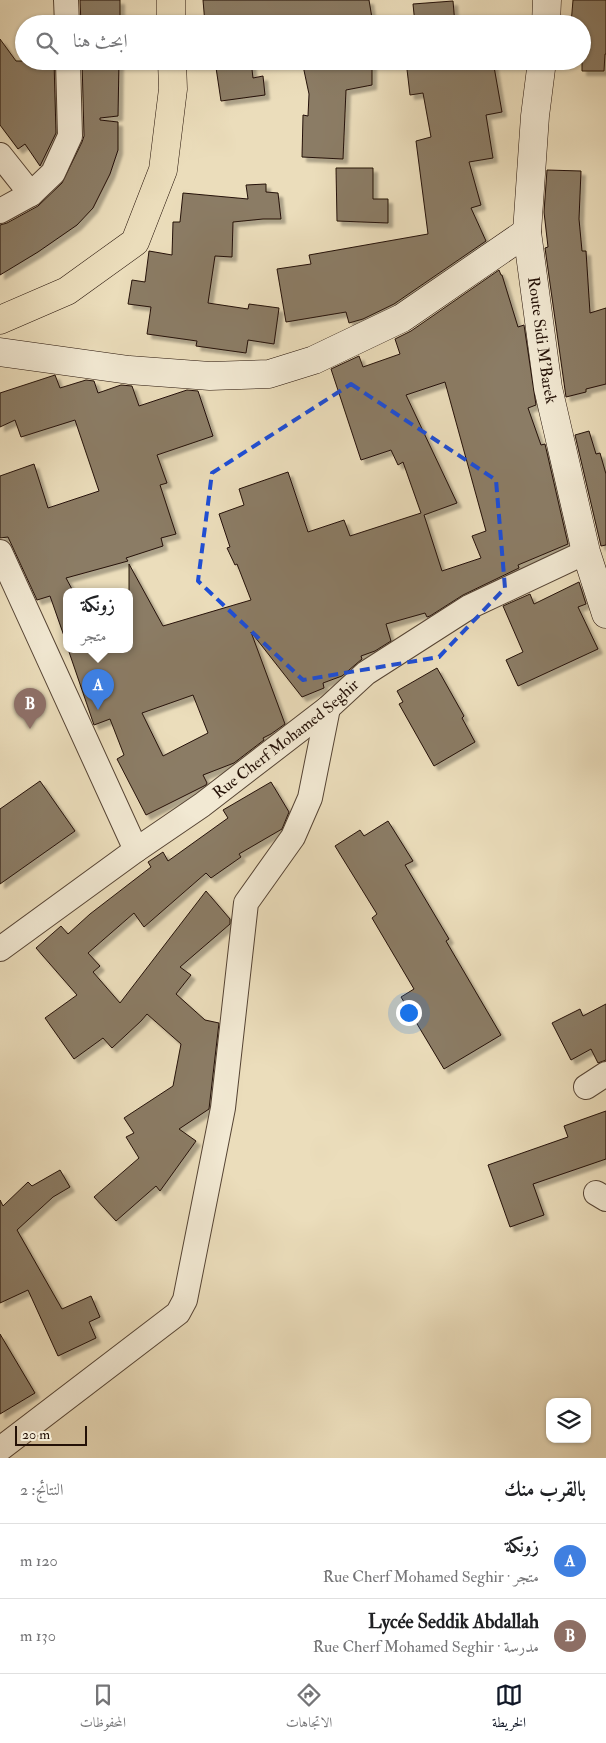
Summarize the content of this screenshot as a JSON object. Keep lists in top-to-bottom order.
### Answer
{
  "streets": {
    "main road": ["Route Sidi M'Barek"],
    "street": ["Rue Cherf Mohamed Seghir"]
  },
  "crossings": [
    ["Route Sidi M'Barek", "Rue Cherf Mohamed Seghir"]
  ],
  "scale_bar": "20 m",
  "page": {
    "search": "ابحث هنا",
    "popup": ["زونكة", "متجر"],
    "pins": ["A", "B"],
    "scale": "20 m",
    "heading": ["بالقرب منك", "النتائج: 2"],
    "list": [
      {
        "mark": "A",
        "name": "زونكة",
        "note": "متجر · Rue Cherf Mohamed Seghir",
        "value": "120 m"
      },
      {
        "mark": "B",
        "name": "Lycée Seddik Abdallah",
        "note": "مدرسة · Rue Cherf Mohamed Seghir",
        "value": "130 m"
      }
    ],
    "nav": ["الخريطة", "الاتجاهات", "المحفوظات"]
  }
}
